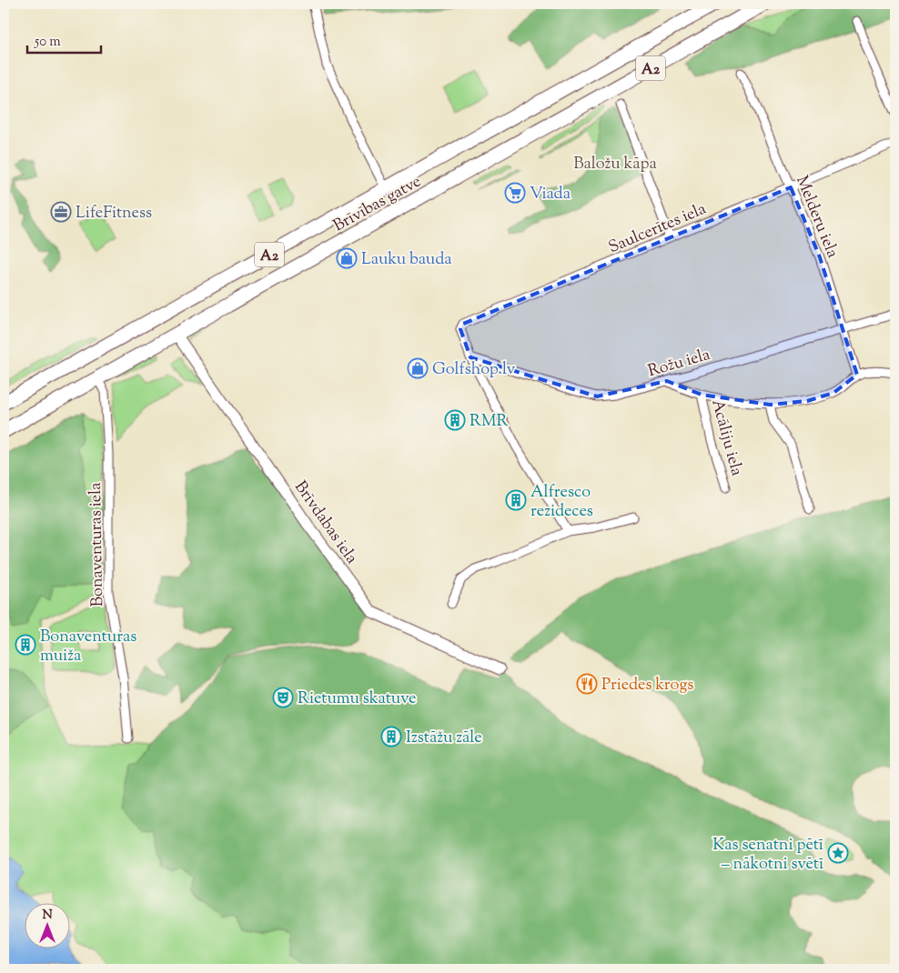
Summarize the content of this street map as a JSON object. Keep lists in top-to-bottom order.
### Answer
{
  "streets": {
    "highway": ["A2", "Brīvības gatve"],
    "street": [
      "Melderu iela",
      "Saulcerītes iela",
      "Rožu iela",
      "Acāliju iela",
      "Brīvdabas iela",
      "Bonaventuras iela"
    ]
  },
  "crossings": [
    ["Brīvības gatve", "Brīvdabas iela"],
    ["Brīvības gatve", "Bonaventuras iela"],
    ["Melderu iela", "Saulcerītes iela"],
    ["Melderu iela", "Rožu iela"],
    ["Saulcerītes iela", "Rožu iela"]
  ],
  "parks": ["Baložu kāpa"],
  "places": {
    "supermarket": ["Viada"],
    "office": ["LifeFitness"],
    "shop": ["Lauku bauda", "Golfshop.lv"],
    "building": [
      "RMR",
      "Alfresco rezideces",
      "Bonaventuras muiža",
      "Izstāžu zāle"
    ],
    "restaurant": ["Priedes krogs"],
    "theatre": ["Rietumu skatuve"],
    "place": ["Kas senatni pētī – nākotni svētī"]
  },
  "scale_bar": "50 m",
  "north": "top"
}
